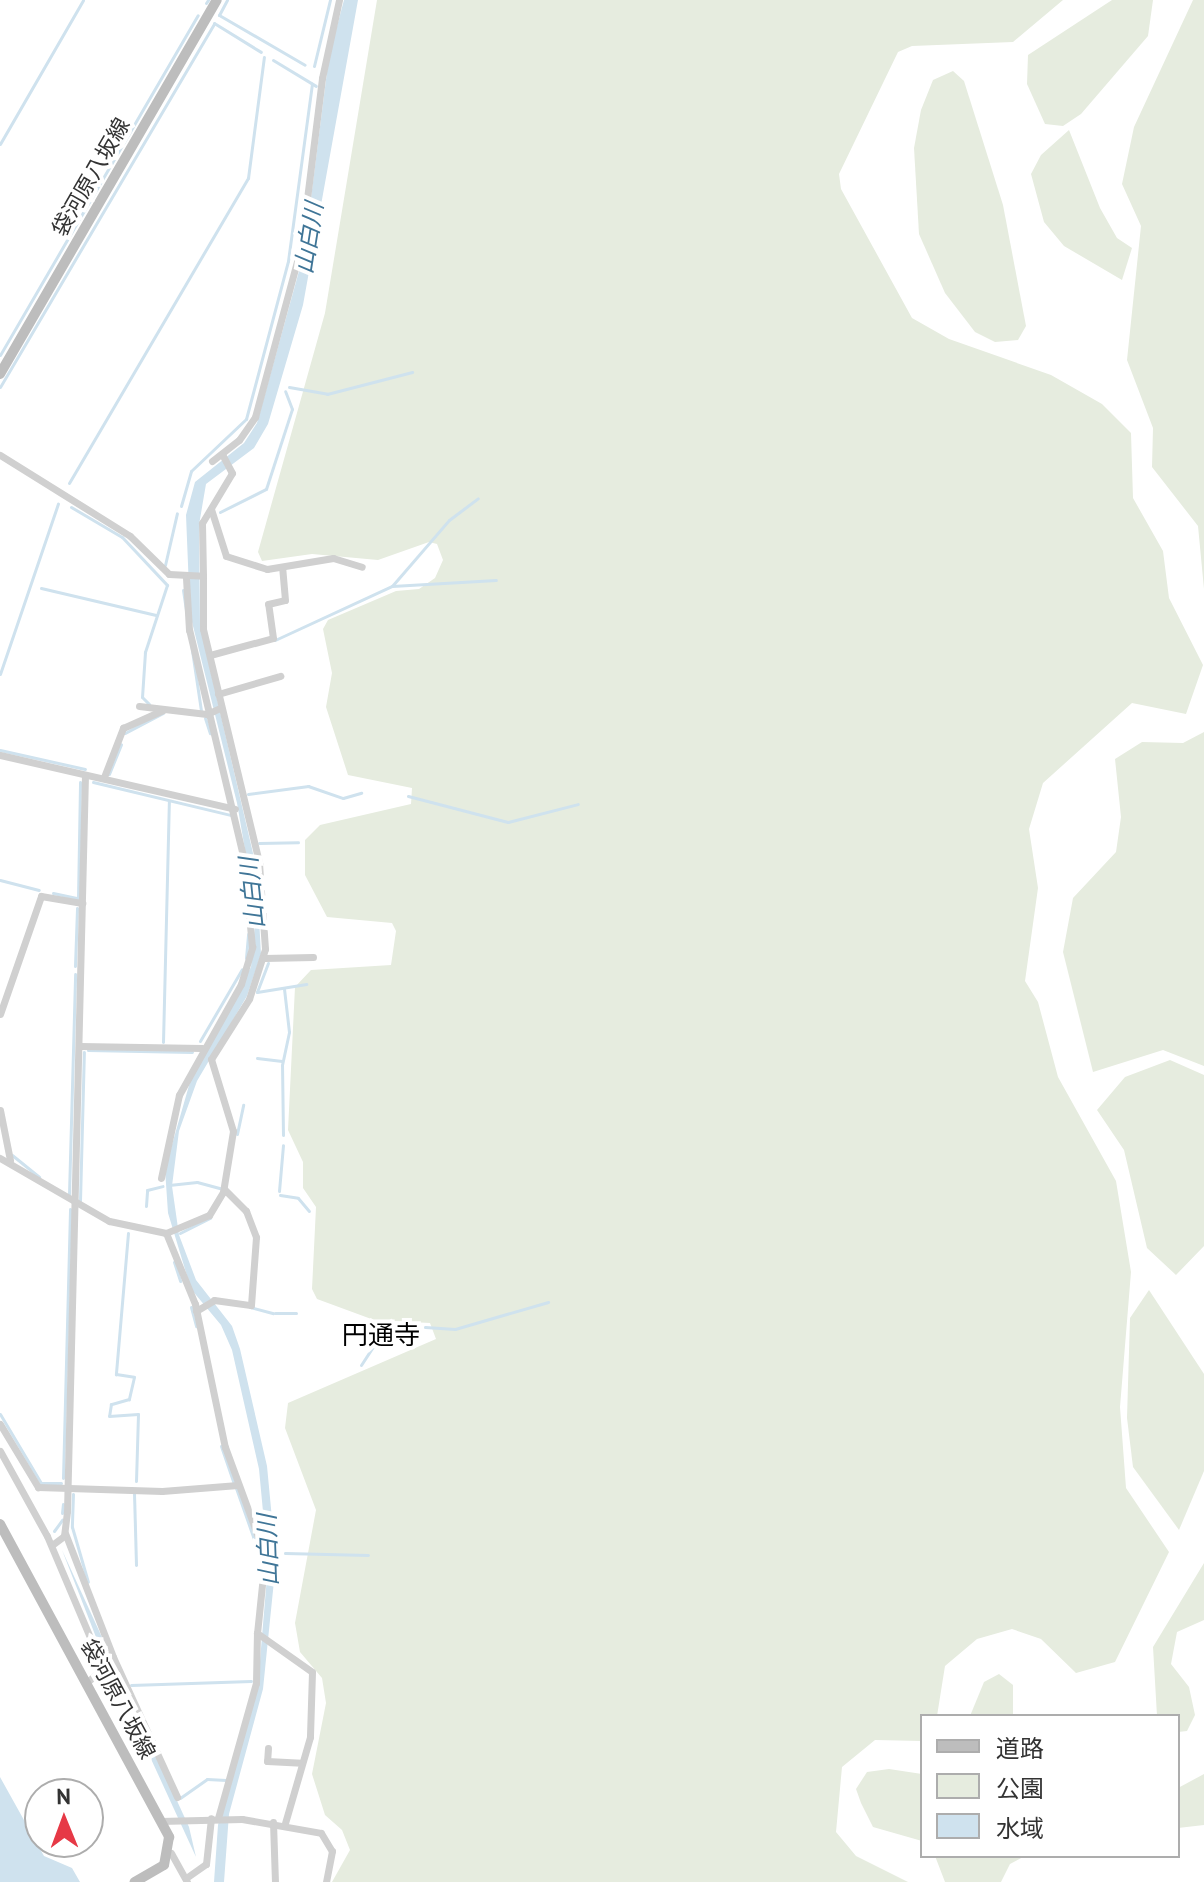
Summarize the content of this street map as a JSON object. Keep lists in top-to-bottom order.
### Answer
{
  "streets": {
    "main road": ["袋河原八坂線"]
  },
  "districts": ["円通寺"],
  "water": ["山白川"],
  "legend": ["道路", "公園", "水域"],
  "north": "top"
}
